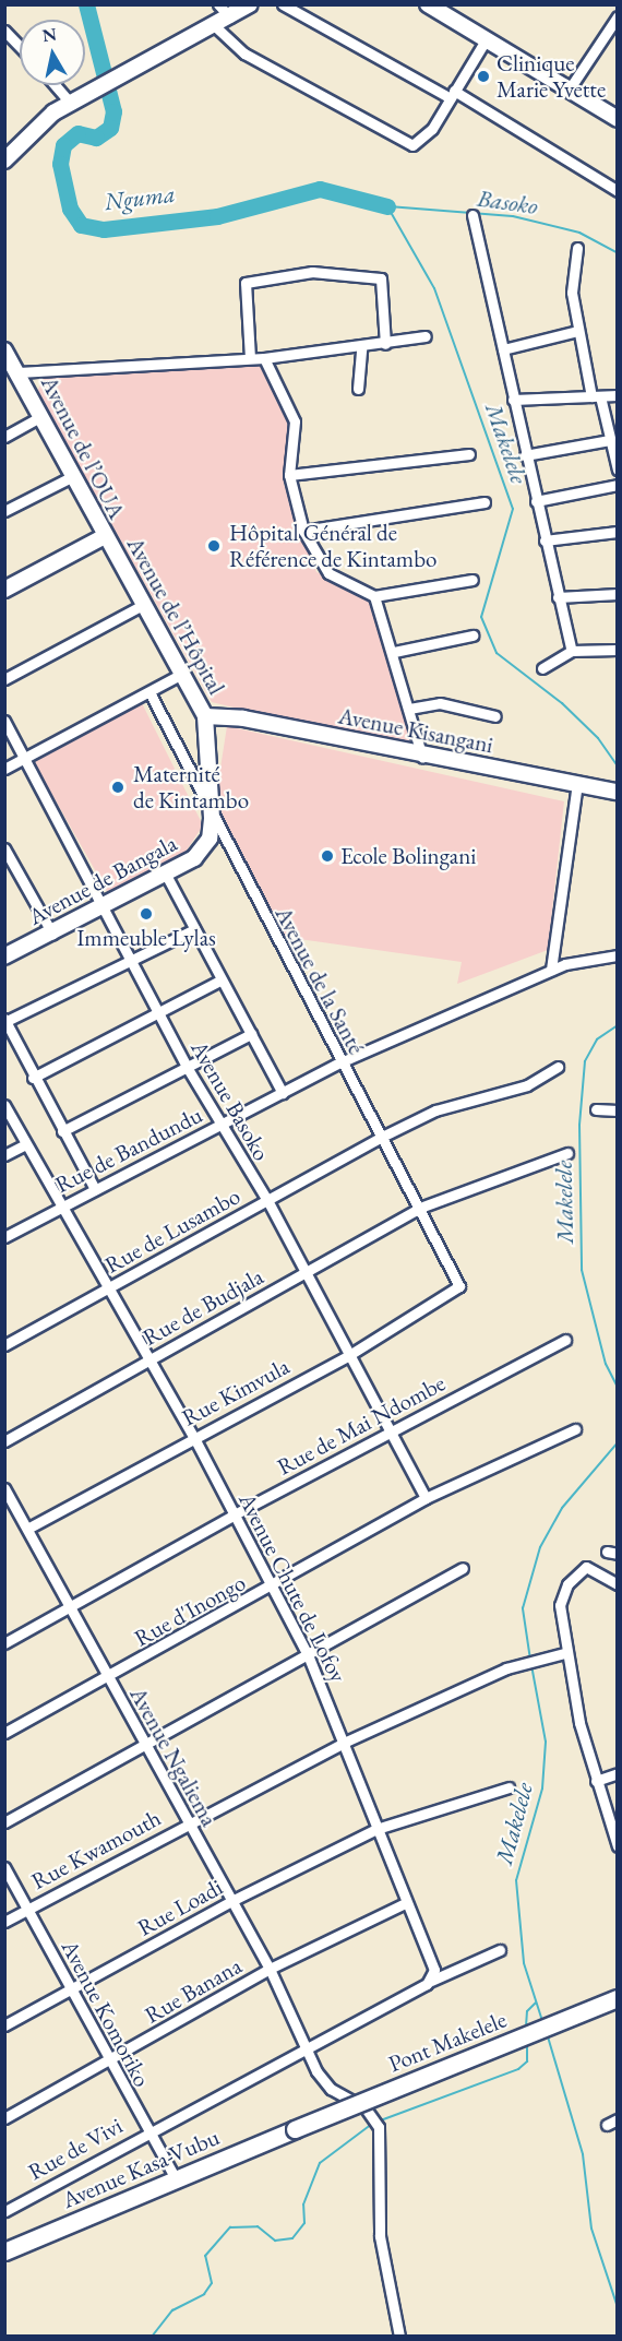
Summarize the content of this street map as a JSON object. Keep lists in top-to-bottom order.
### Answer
{
  "streets": {
    "main road": [
      "Avenue de l’OUA",
      "Avenue de l’Hôpital",
      "Avenue Kisangani",
      "Avenue de Bangala",
      "Pont Makelele",
      "Avenue Kasa-Vubu"
    ],
    "street": [
      "Avenue de la Santé",
      "Avenue Basoko",
      "Rue de Bandundu",
      "Rue de Lusambo",
      "Rue de Budjala",
      "Rue Kimvula",
      "Rue de Mai Ndombe",
      "Avenue Chute de Lofoy",
      "Rue d'Inongo",
      "Avenue Ngaliema",
      "Rue Kwamouth",
      "Rue Loadi",
      "Rue Banana",
      "Avenue Komoriko",
      "Rue de Vivi"
    ]
  },
  "crossings": [
    ["Avenue de l’OUA", "Avenue de l’Hôpital"],
    ["Avenue de l’Hôpital", "Avenue Kisangani"],
    ["Avenue de l’Hôpital", "Avenue de Bangala"],
    ["Avenue Kisangani", "Avenue de Bangala"],
    ["Avenue de Bangala", "Avenue de la Santé"],
    ["Avenue de Bangala", "Avenue Basoko"],
    ["Avenue de la Santé", "Rue de Bandundu"],
    ["Avenue de la Santé", "Rue de Lusambo"],
    ["Avenue de la Santé", "Rue de Budjala"],
    ["Avenue de la Santé", "Rue Kimvula"],
    ["Avenue Basoko", "Rue de Bandundu"],
    ["Avenue Basoko", "Rue de Lusambo"],
    ["Avenue Basoko", "Rue de Budjala"],
    ["Avenue Basoko", "Rue Kimvula"],
    ["Avenue Basoko", "Rue de Mai Ndombe"],
    ["Avenue Basoko", "Rue d'Inongo"],
    ["Rue de Bandundu", "Avenue Chute de Lofoy"],
    ["Rue de Lusambo", "Avenue Chute de Lofoy"],
    ["Rue de Budjala", "Avenue Chute de Lofoy"],
    ["Rue Kimvula", "Avenue Chute de Lofoy"],
    ["Rue Kimvula", "Avenue Ngaliema"],
    ["Rue de Mai Ndombe", "Avenue Chute de Lofoy"],
    ["Rue de Mai Ndombe", "Avenue Ngaliema"],
    ["Avenue Chute de Lofoy", "Rue d'Inongo"],
    ["Avenue Chute de Lofoy", "Rue Kwamouth"],
    ["Avenue Chute de Lofoy", "Rue Loadi"],
    ["Avenue Chute de Lofoy", "Rue Banana"],
    ["Rue d'Inongo", "Avenue Ngaliema"],
    ["Avenue Ngaliema", "Rue Kwamouth"],
    ["Avenue Ngaliema", "Rue Loadi"],
    ["Avenue Ngaliema", "Rue Banana"],
    ["Avenue Ngaliema", "Rue de Vivi"],
    ["Rue Kwamouth", "Avenue Komoriko"],
    ["Rue Loadi", "Avenue Komoriko"],
    ["Rue Banana", "Avenue Komoriko"],
    ["Avenue Komoriko", "Rue de Vivi"],
    ["Avenue Komoriko", "Avenue Kasa-Vubu"],
    ["Pont Makelele", "Avenue Kasa-Vubu"]
  ],
  "water": ["Nguma", "Basoko", "Makelele"],
  "places": [
    "Clinique Marie Yvette",
    "Hôpital Général de Référence de Kintambo",
    "Maternité de Kintambo",
    "Ecole Bolingani",
    "Immeuble Lylas"
  ],
  "north": "top"
}
